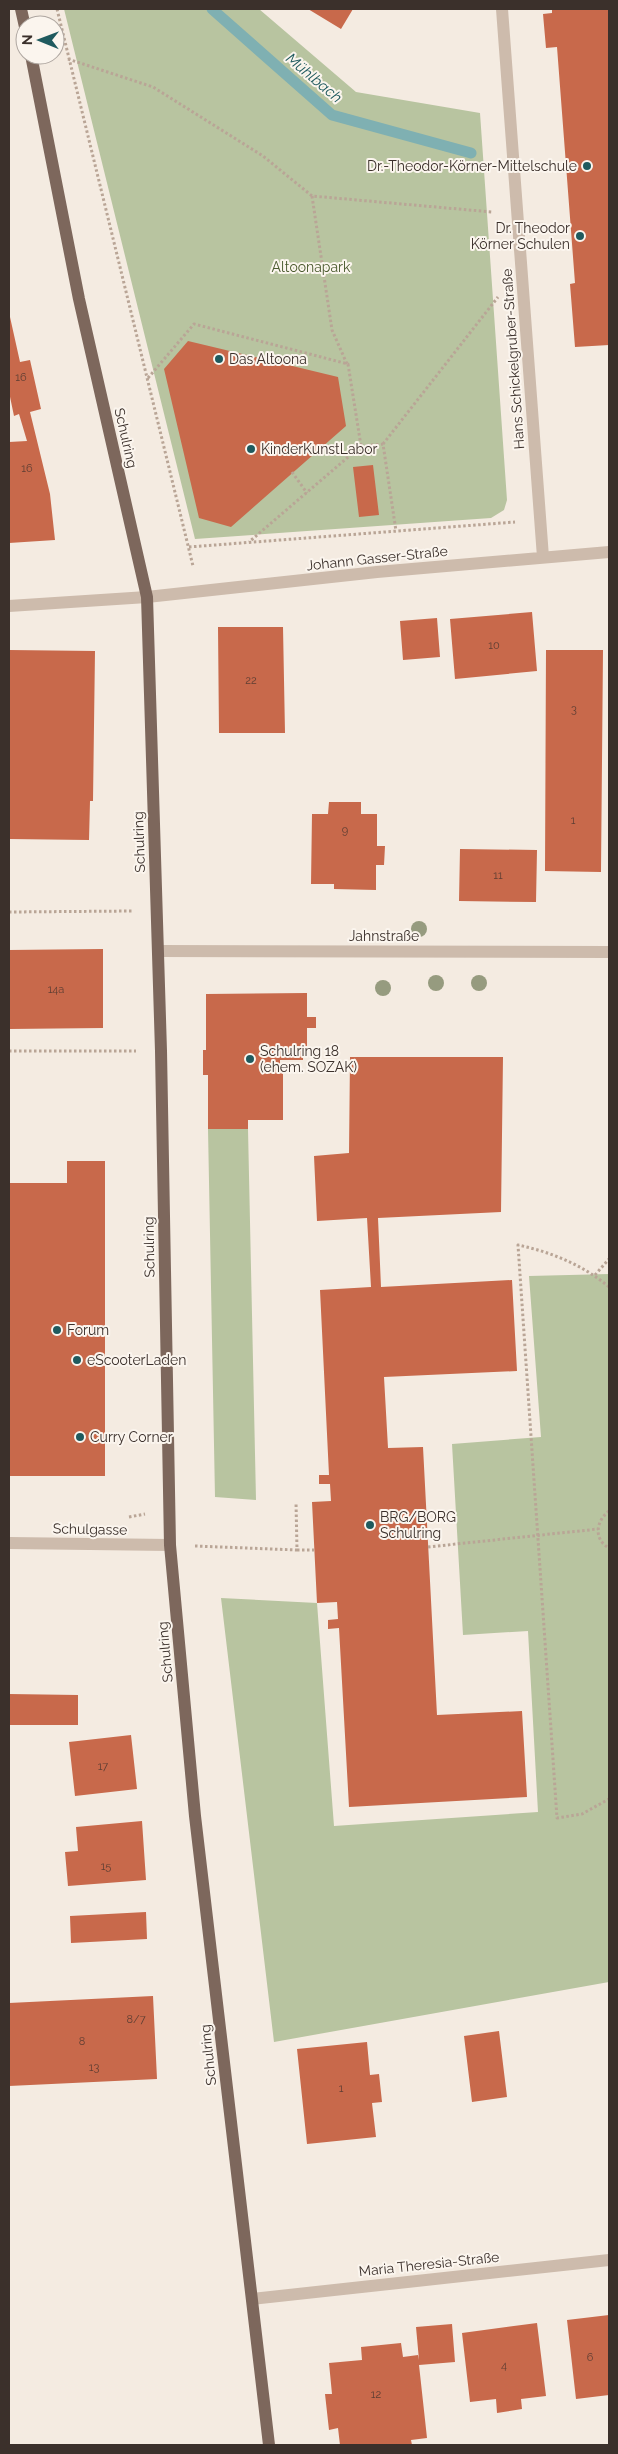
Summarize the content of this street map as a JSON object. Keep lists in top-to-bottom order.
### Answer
{
  "streets": {
    "main road": ["Schulring"],
    "street": [
      "Hans Schickelgruber-Straße",
      "Johann Gasser-Straße",
      "Jahnstraße",
      "Schulgasse",
      "Maria Theresia-Straße"
    ]
  },
  "crossings": [
    ["Hans Schickelgruber-Straße", "Johann Gasser-Straße"],
    ["Schulring", "Johann Gasser-Straße"],
    ["Schulring", "Jahnstraße"],
    ["Schulring", "Schulgasse"],
    ["Schulring", "Maria Theresia-Straße"]
  ],
  "water": ["Mühlbach"],
  "parks": ["Altoonapark"],
  "places": [
    "Dr.-Theodor-Körner-Mittelschule",
    "Dr. Theodor Körner Schulen",
    "Das Altoona",
    "KinderKunstLabor",
    "Schulring 18 (ehem. SOZAK)",
    "Forum",
    "eScooterLaden",
    "Curry Corner",
    "BRG/BORG Schulring"
  ],
  "house_numbers": [
    "16",
    "16",
    "10",
    "22",
    "3",
    "1",
    "9",
    "11",
    "14a",
    "17",
    "15",
    "8/7",
    "8",
    "13",
    "1",
    "6",
    "4",
    "12"
  ],
  "north": "left"
}
